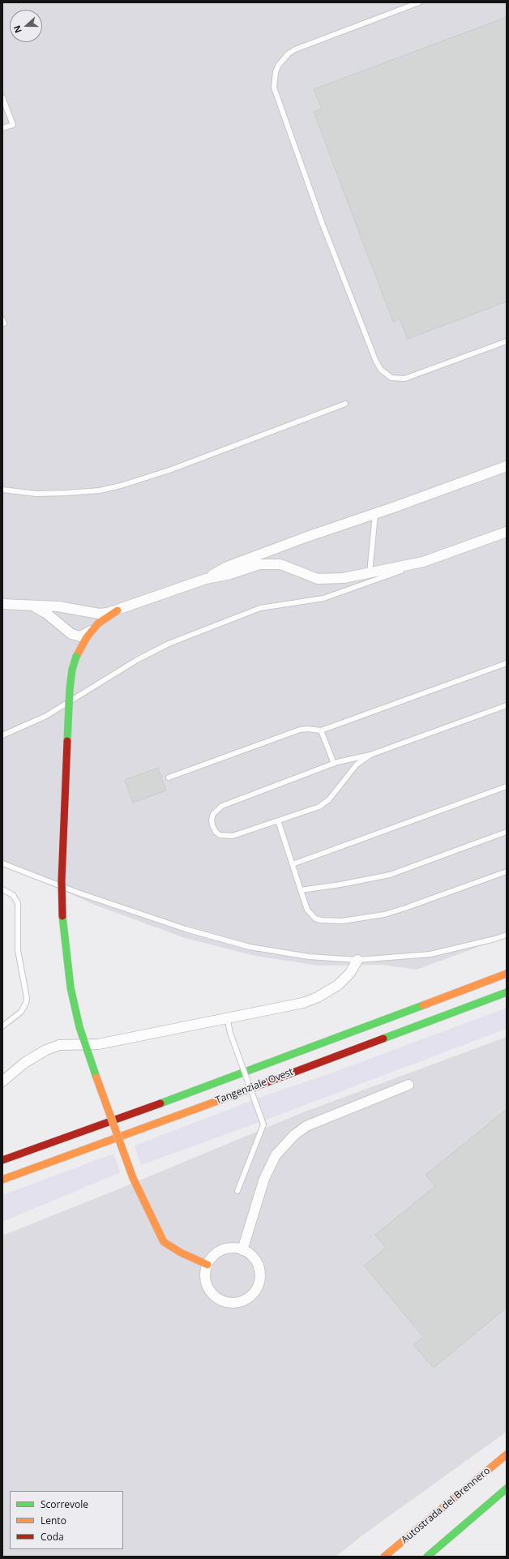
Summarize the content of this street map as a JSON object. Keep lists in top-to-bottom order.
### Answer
{
  "streets": {
    "main road": ["Tangenziale Ovest", "Autostrada del Brennero"]
  },
  "legend": ["Scorrevole", "Lento", "Coda"],
  "north": "left"
}
